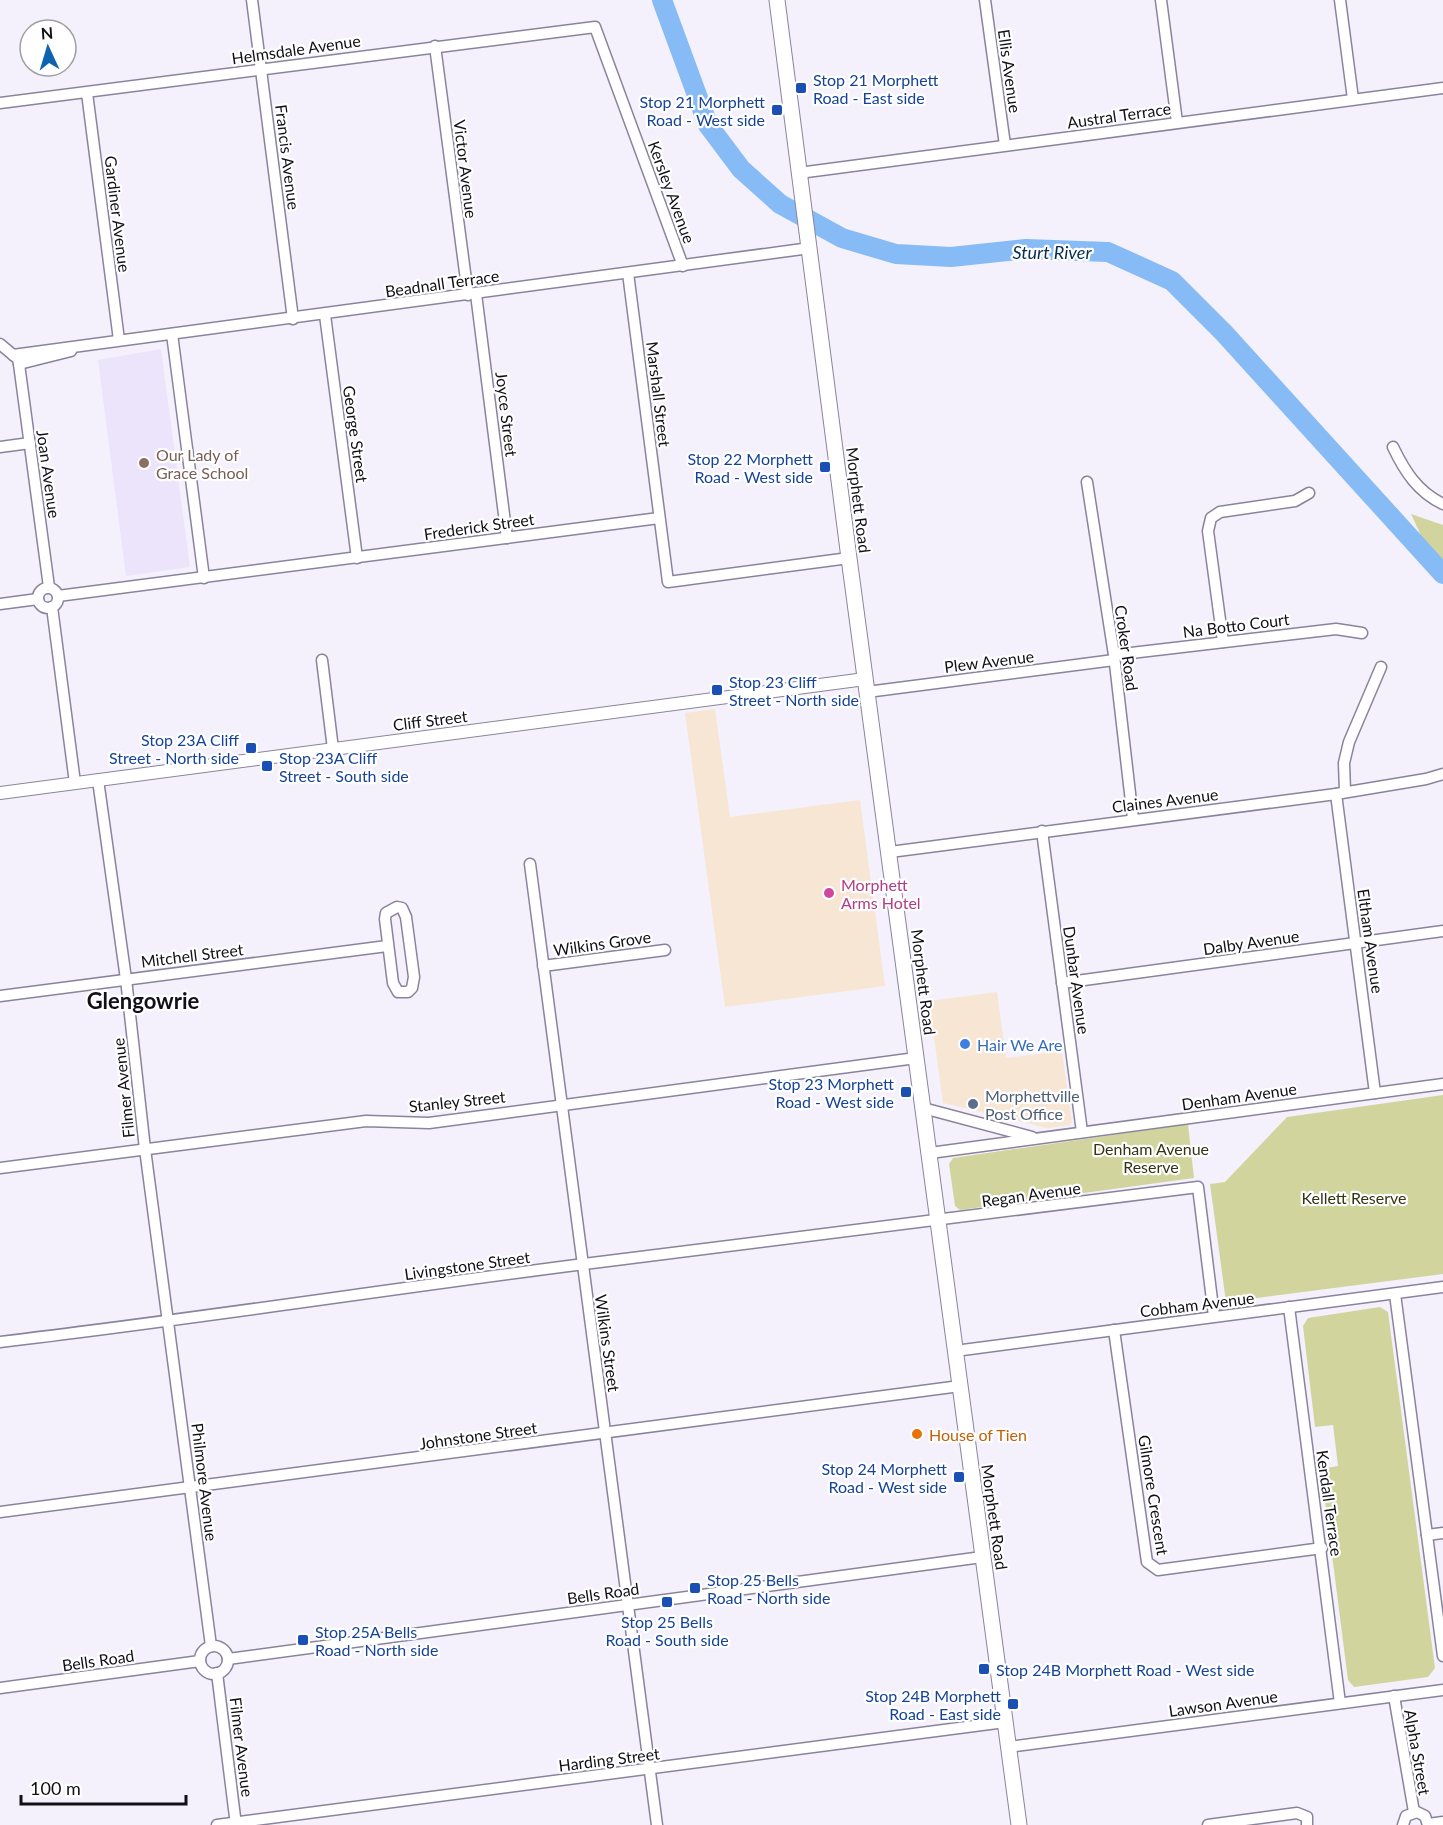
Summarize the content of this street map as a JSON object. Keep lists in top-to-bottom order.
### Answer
{
  "streets": {
    "main road": ["Morphett Road"],
    "street": [
      "Helmsdale Avenue",
      "Ellis Avenue",
      "Austral Terrace",
      "Francis Avenue",
      "Victor Avenue",
      "Kersley Avenue",
      "Gardiner Avenue",
      "Beadnall Terrace",
      "Marshall Street",
      "Joyce Street",
      "George Street",
      "Joan Avenue",
      "Frederick Street",
      "Na Botto Court",
      "Croker Road",
      "Plew Avenue",
      "Cliff Street",
      "Claines Avenue",
      "Eltham Avenue",
      "Dalby Avenue",
      "Wilkins Grove",
      "Mitchell Street",
      "Dunbar Avenue",
      "Filmer Avenue",
      "Denham Avenue",
      "Stanley Street",
      "Regan Avenue",
      "Livingstone Street",
      "Cobham Avenue",
      "Wilkins Street",
      "Johnstone Street",
      "Philmore Avenue",
      "Gilmore Crescent",
      "Kendall Terrace",
      "Bells Road",
      "Lawson Avenue",
      "Alpha Street",
      "Harding Street"
    ]
  },
  "crossings": [
    ["Helmsdale Avenue", "Francis Avenue"],
    ["Helmsdale Avenue", "Victor Avenue"],
    ["Helmsdale Avenue", "Kersley Avenue"],
    ["Helmsdale Avenue", "Gardiner Avenue"],
    ["Ellis Avenue", "Austral Terrace"],
    ["Austral Terrace", "Morphett Road"],
    ["Francis Avenue", "Beadnall Terrace"],
    ["Victor Avenue", "Beadnall Terrace"],
    ["Victor Avenue", "Joyce Street"],
    ["Kersley Avenue", "Beadnall Terrace"],
    ["Gardiner Avenue", "Beadnall Terrace"],
    ["Beadnall Terrace", "Marshall Street"],
    ["Beadnall Terrace", "Joyce Street"],
    ["Beadnall Terrace", "George Street"],
    ["Beadnall Terrace", "Joan Avenue"],
    ["Beadnall Terrace", "Morphett Road"],
    ["Marshall Street", "Frederick Street"],
    ["Joyce Street", "Frederick Street"],
    ["George Street", "Frederick Street"],
    ["Joan Avenue", "Frederick Street"],
    ["Morphett Road", "Plew Avenue"],
    ["Morphett Road", "Cliff Street"],
    ["Morphett Road", "Claines Avenue"],
    ["Morphett Road", "Denham Avenue"],
    ["Morphett Road", "Stanley Street"],
    ["Morphett Road", "Regan Avenue"],
    ["Morphett Road", "Livingstone Street"],
    ["Morphett Road", "Cobham Avenue"],
    ["Morphett Road", "Johnstone Street"],
    ["Morphett Road", "Bells Road"],
    ["Morphett Road", "Lawson Avenue"],
    ["Morphett Road", "Harding Street"],
    ["Na Botto Court", "Croker Road"],
    ["Na Botto Court", "Plew Avenue"],
    ["Croker Road", "Plew Avenue"],
    ["Croker Road", "Claines Avenue"],
    ["Plew Avenue", "Cliff Street"],
    ["Cliff Street", "Filmer Avenue"],
    ["Claines Avenue", "Eltham Avenue"],
    ["Claines Avenue", "Dunbar Avenue"],
    ["Eltham Avenue", "Dalby Avenue"],
    ["Eltham Avenue", "Denham Avenue"],
    ["Dalby Avenue", "Dunbar Avenue"],
    ["Wilkins Grove", "Wilkins Street"],
    ["Mitchell Street", "Filmer Avenue"],
    ["Dunbar Avenue", "Denham Avenue"],
    ["Filmer Avenue", "Stanley Street"],
    ["Filmer Avenue", "Livingstone Street"],
    ["Filmer Avenue", "Philmore Avenue"],
    ["Filmer Avenue", "Bells Road"],
    ["Filmer Avenue", "Harding Street"],
    ["Stanley Street", "Wilkins Street"],
    ["Regan Avenue", "Livingstone Street"],
    ["Regan Avenue", "Cobham Avenue"],
    ["Livingstone Street", "Wilkins Street"],
    ["Livingstone Street", "Philmore Avenue"],
    ["Cobham Avenue", "Gilmore Crescent"],
    ["Cobham Avenue", "Kendall Terrace"],
    ["Wilkins Street", "Johnstone Street"],
    ["Wilkins Street", "Bells Road"],
    ["Wilkins Street", "Harding Street"],
    ["Johnstone Street", "Philmore Avenue"],
    ["Philmore Avenue", "Bells Road"],
    ["Gilmore Crescent", "Kendall Terrace"],
    ["Kendall Terrace", "Lawson Avenue"],
    ["Lawson Avenue", "Alpha Street"]
  ],
  "districts": ["Glengowrie"],
  "water": ["Sturt River"],
  "parks": ["Denham Avenue Reserve", "Kellett Reserve"],
  "places": {
    "transit": [
      "Stop 21 Morphett Road - East side",
      "Stop 21 Morphett Road - West side",
      "Stop 22 Morphett Road - West side",
      "Stop 23 Cliff Street - North side",
      "Stop 23A Cliff Street - North side",
      "Stop 23A Cliff Street - South side",
      "Stop 23 Morphett Road - West side",
      "Stop 24 Morphett Road - West side",
      "Stop 25 Bells Road - North side",
      "Stop 25 Bells Road - South side",
      "Stop 25A Bells Road - North side",
      "Stop 24B Morphett Road - West side",
      "Stop 24B Morphett Road - East side"
    ],
    "other": [
      "Our Lady of Grace School",
      "Morphett Arms Hotel",
      "Hair We Are",
      "Morphettville Post Office",
      "House of Tien"
    ]
  },
  "scale_bar": "100 m",
  "north": "top"
}
